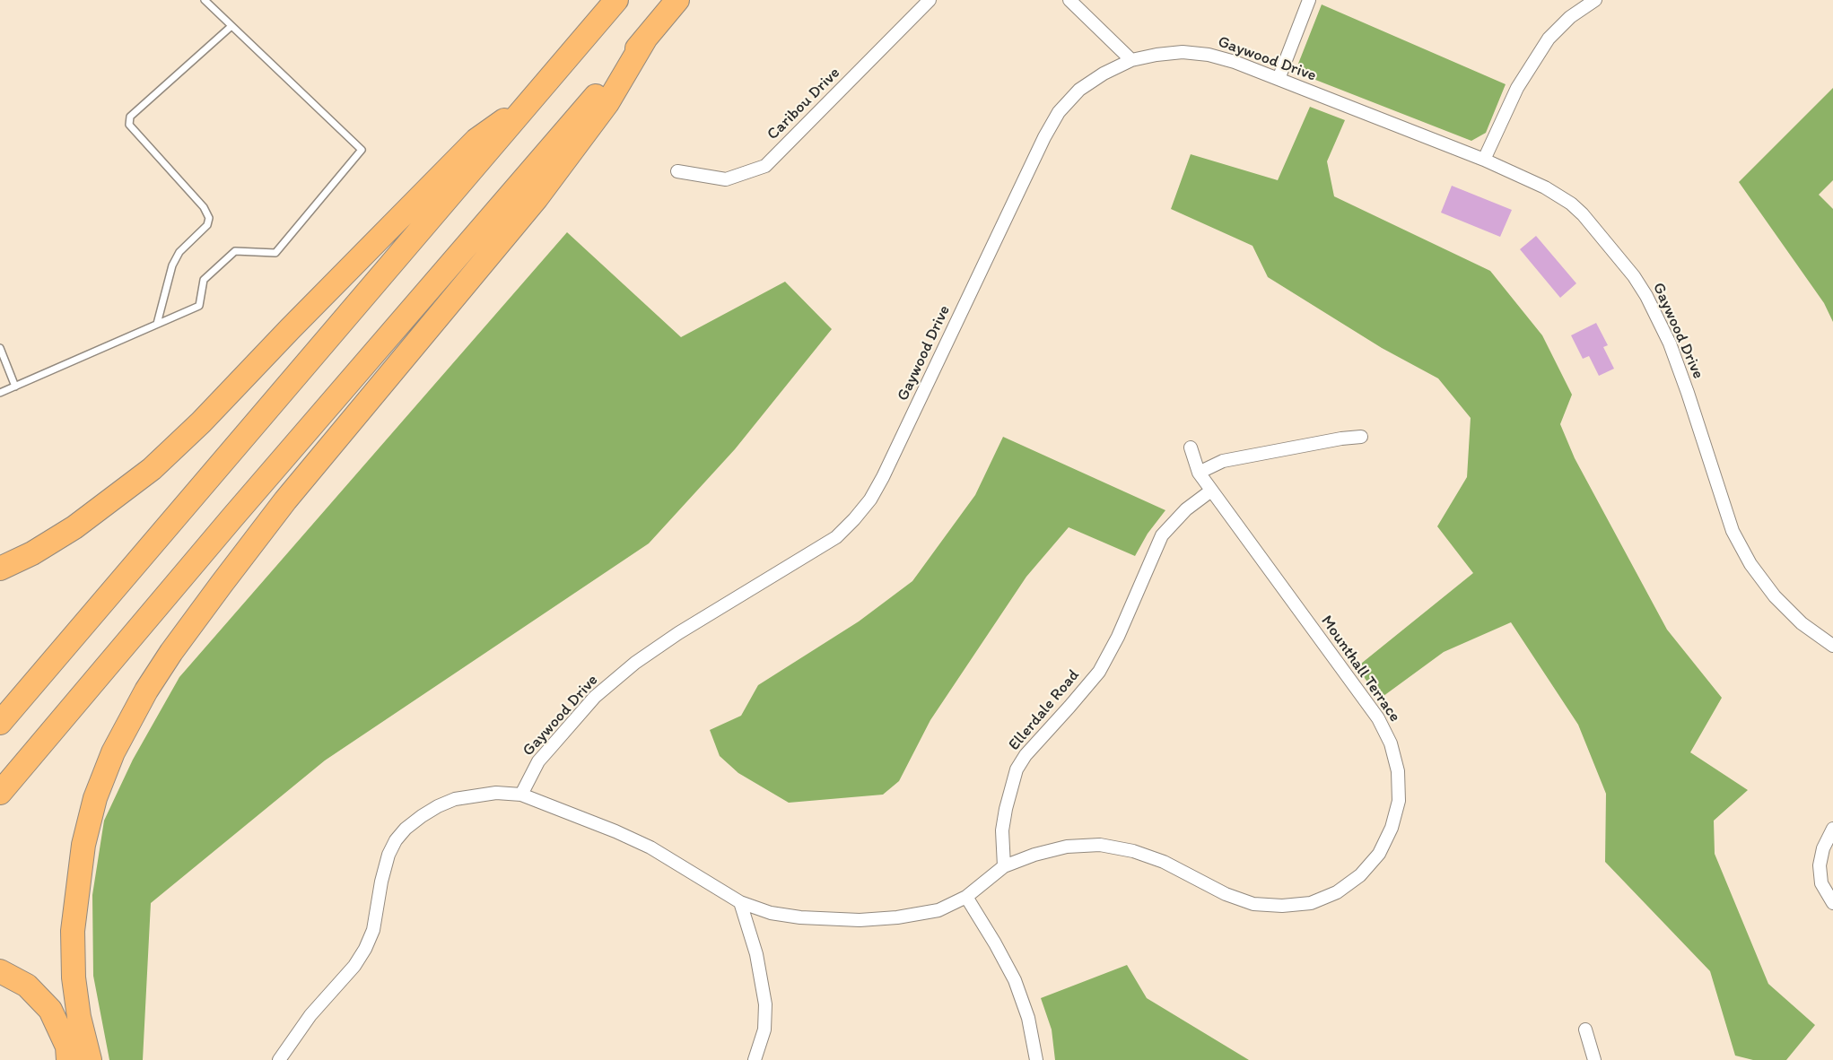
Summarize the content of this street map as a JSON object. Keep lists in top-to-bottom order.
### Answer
{
  "streets": {
    "street": [
      "Gaywood Drive",
      "Caribou Drive",
      "Mounthall Terrace",
      "Ellerdale Road"
    ]
  },
  "crossings": [
    ["Mounthall Terrace", "Ellerdale Road"]
  ]
}
